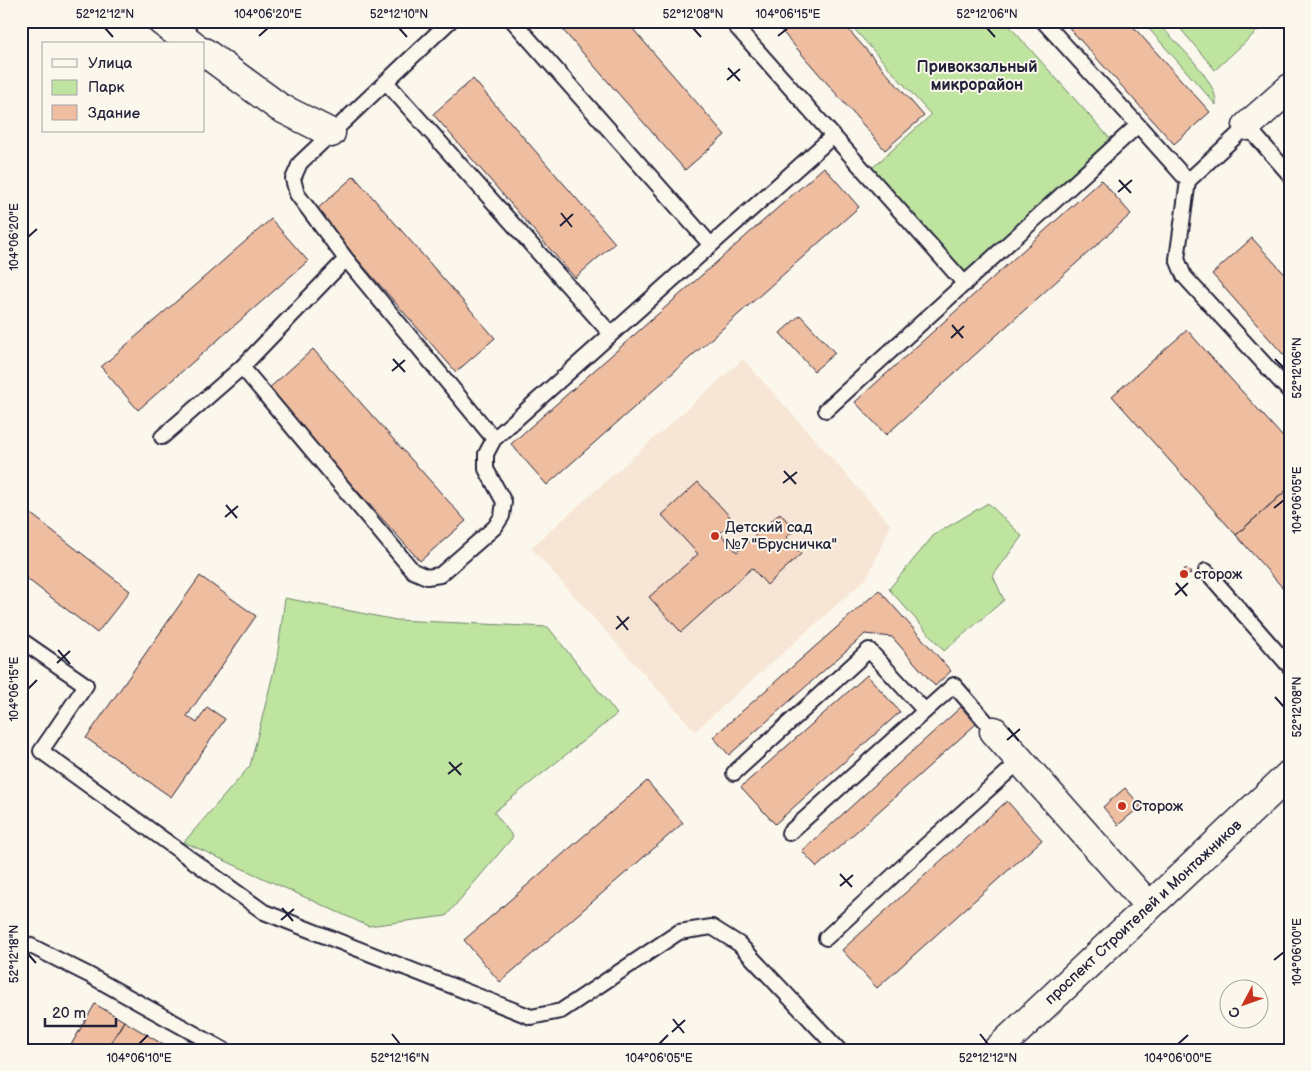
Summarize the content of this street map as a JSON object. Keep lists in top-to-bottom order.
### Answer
{
  "streets": {
    "street": ["проспект Строителей и Монтажников"]
  },
  "districts": ["Привокзальный микрорайон"],
  "places": ["Детский сад №7 \"Брусничка\"", "сторож", "Сторож"],
  "legend": ["Улица", "Парк", "Здание"],
  "scale_bar": "20 m",
  "north": "bottom left",
  "coordinates": [
    "52°12'12\"N",
    "104°06'20\"E",
    "52°12'10\"N",
    "52°12'08\"N",
    "104°06'15\"E",
    "52°12'06\"N",
    "104°06'05\"E",
    "104°06'00\"E",
    "52°12'18\"N",
    "104°06'10\"E",
    "52°12'16\"N"
  ]
}
